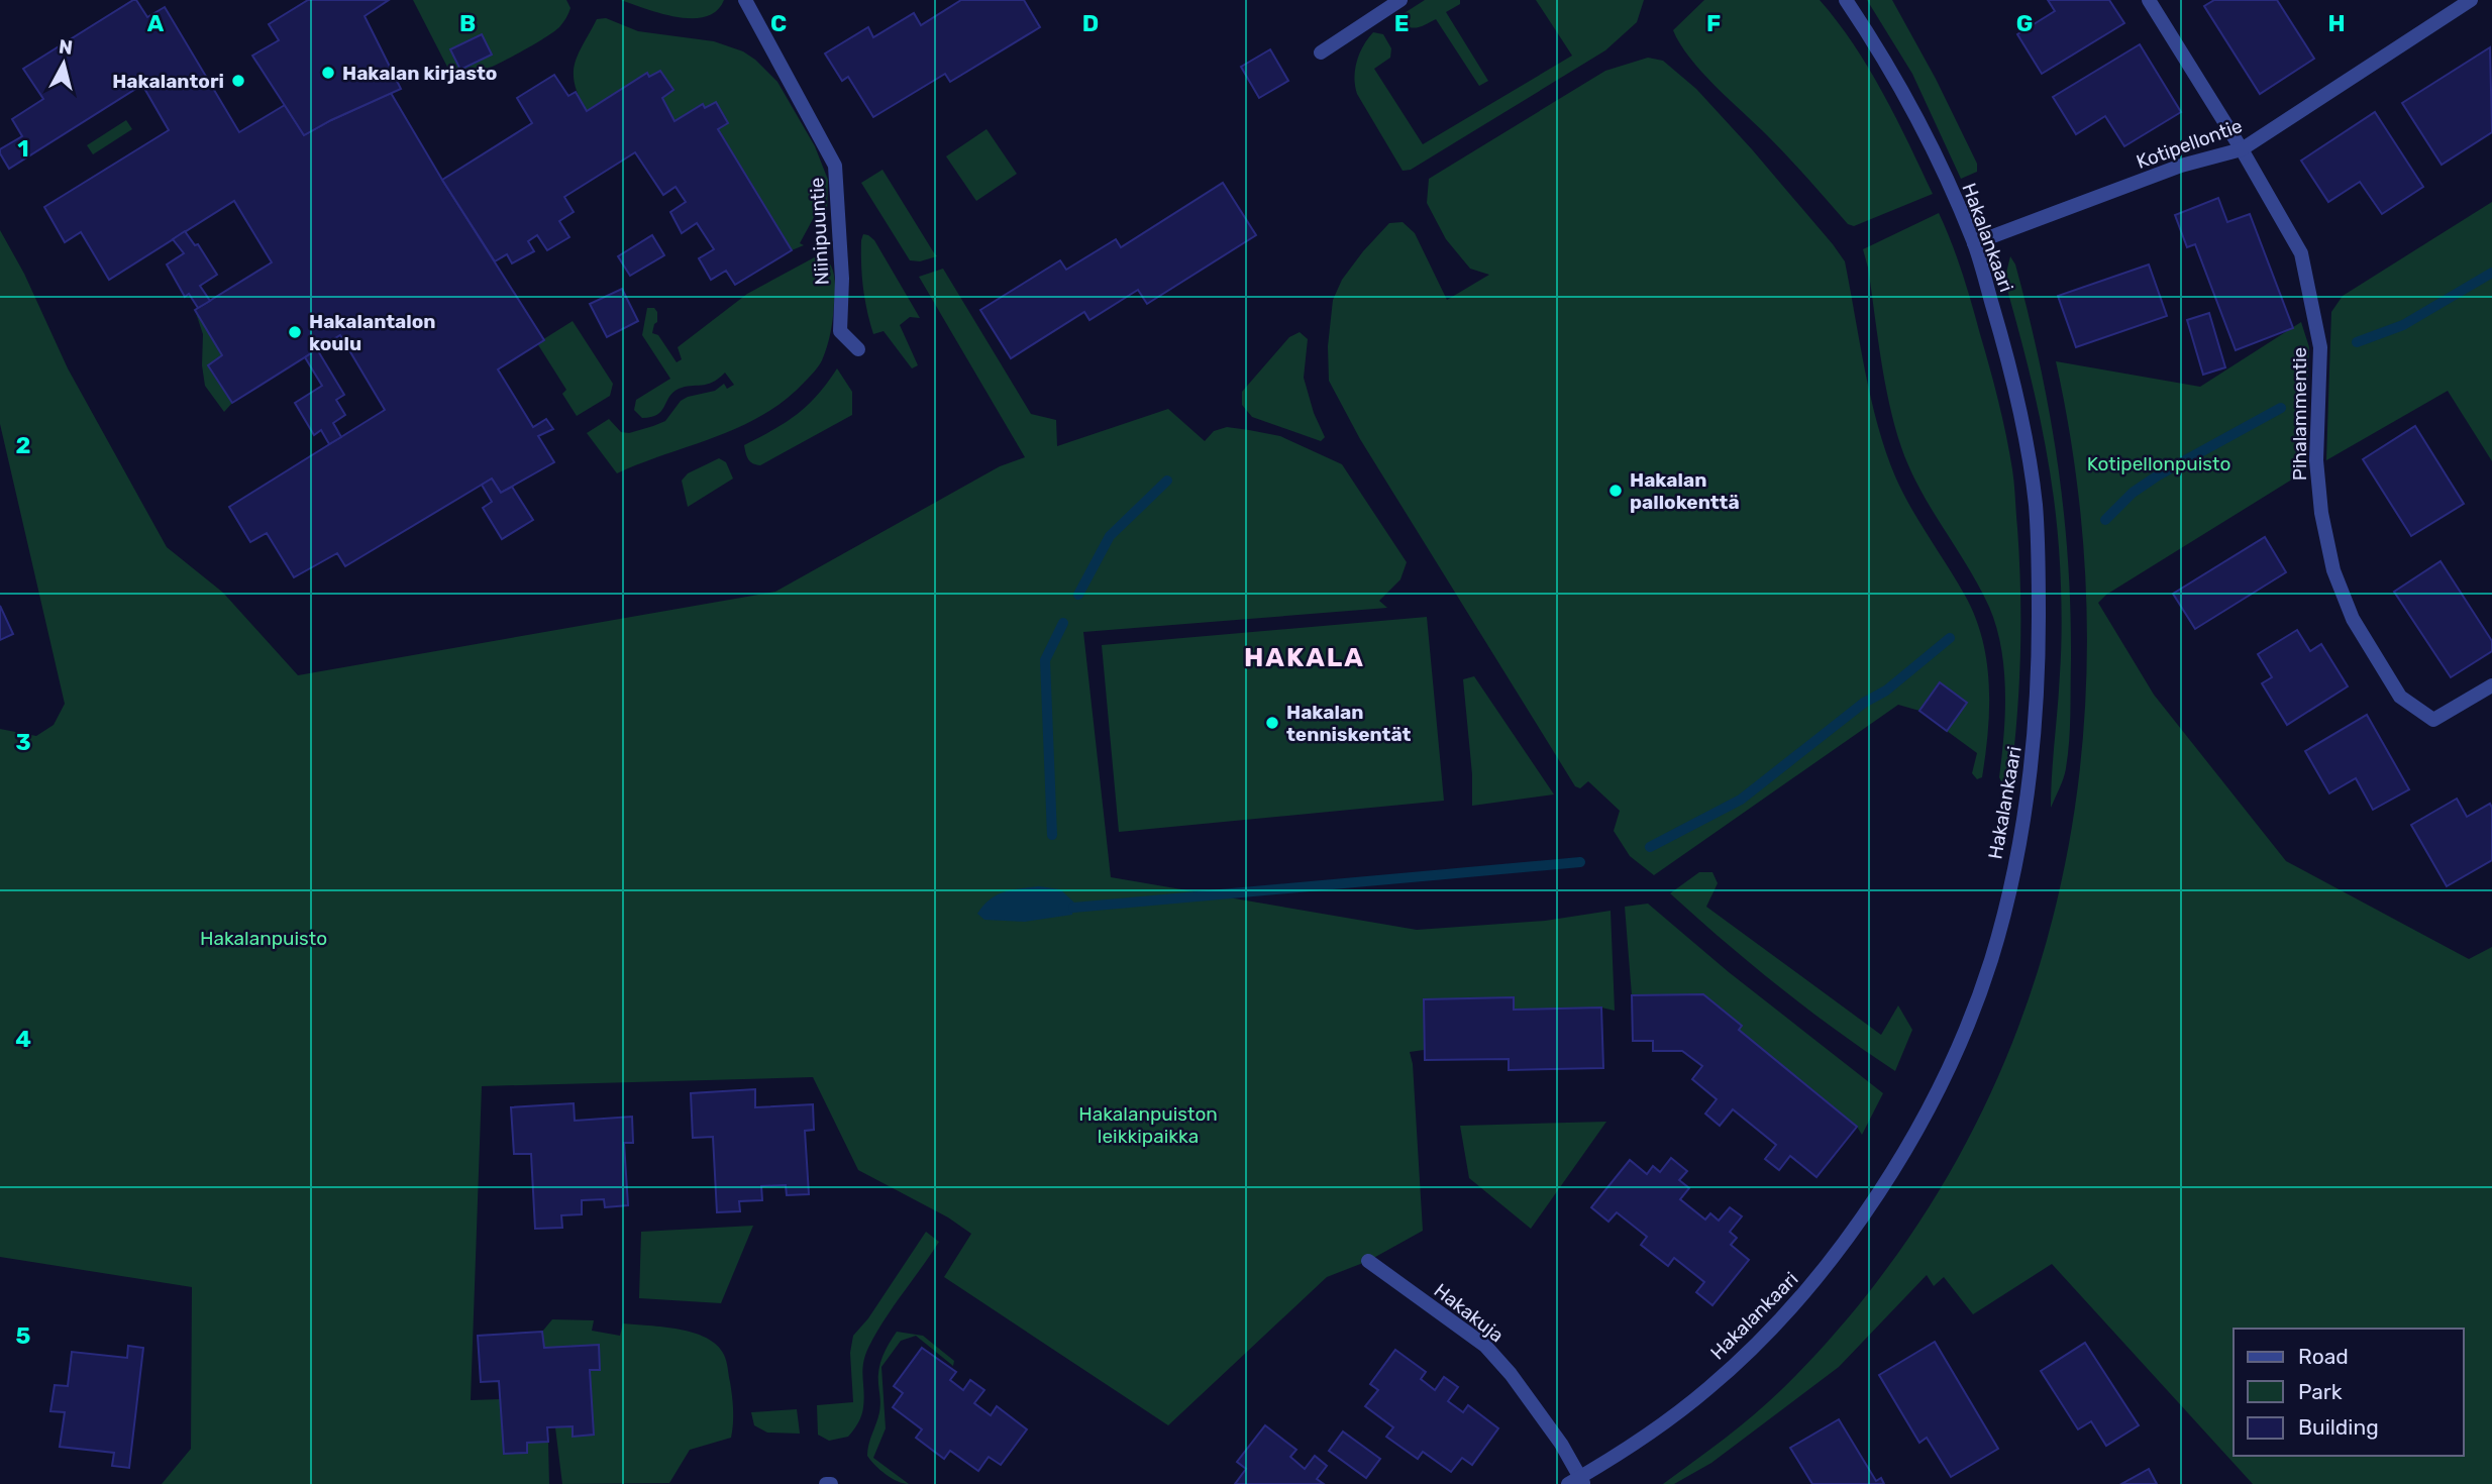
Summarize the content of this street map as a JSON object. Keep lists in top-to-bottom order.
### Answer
{
  "streets": {
    "street": [
      "Kotipellontie",
      "Niinipuuntie",
      "Hakalankaari",
      "Pihalammentie",
      "Hakakuja"
    ]
  },
  "crossings": [
    ["Kotipellontie", "Hakalankaari"],
    ["Kotipellontie", "Pihalammentie"],
    ["Hakalankaari", "Hakakuja"]
  ],
  "districts": ["HAKALA"],
  "parks": ["Kotipellonpuisto", "Hakalanpuisto", "Hakalanpuiston leikkipaikka"],
  "places": [
    "Hakalan kirjasto",
    "Hakalantori",
    "Hakalantalon koulu",
    "Hakalan pallokenttä",
    "Hakalan tenniskentät"
  ],
  "legend": ["Road", "Park", "Building"],
  "north": "top",
  "grid": {
    "columns": [
      "A",
      "B",
      "C",
      "D",
      "E",
      "F",
      "G",
      "H"
    ],
    "rows": [
      "1",
      "2",
      "3",
      "4",
      "5"
    ]
  }
}
